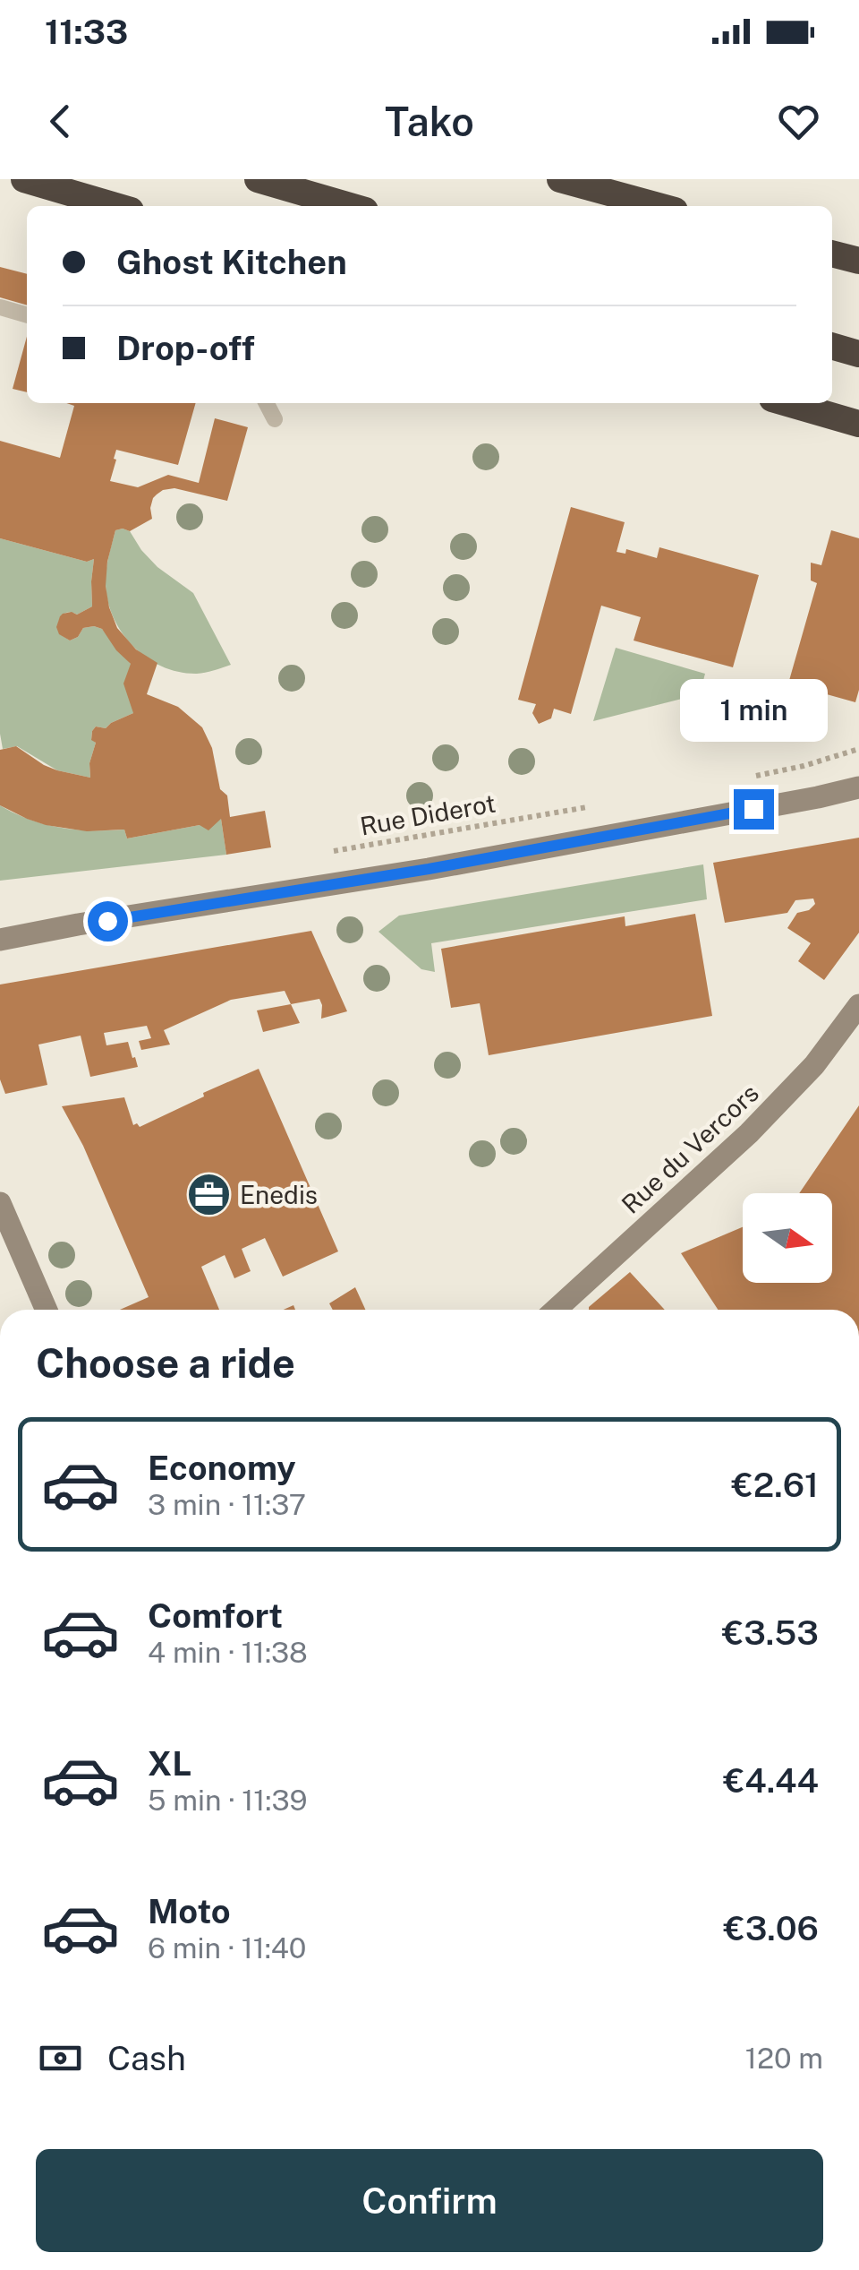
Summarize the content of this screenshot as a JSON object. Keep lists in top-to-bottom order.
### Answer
{
  "streets": {
    "street": ["Rue du Vercors"],
    "path": ["Rue Diderot"]
  },
  "places": {
    "office": ["Enedis"]
  },
  "north": "right",
  "page": {
    "status": "11:33",
    "header": "Tako",
    "banner": ["Ghost Kitchen", "Drop-off"],
    "bubble": "1 min",
    "heading": "Choose a ride",
    "list": [
      {
        "name": "Economy",
        "note": "3 min · 11:37",
        "value": "€2.61"
      },
      {
        "name": "Comfort",
        "note": "4 min · 11:38",
        "value": "€3.53"
      },
      {
        "name": "XL",
        "note": "5 min · 11:39",
        "value": "€4.44"
      },
      {
        "name": "Moto",
        "note": "6 min · 11:40",
        "value": "€3.06"
      }
    ],
    "pay": ["Cash", "120 m"],
    "buttons": "Confirm"
  }
}
